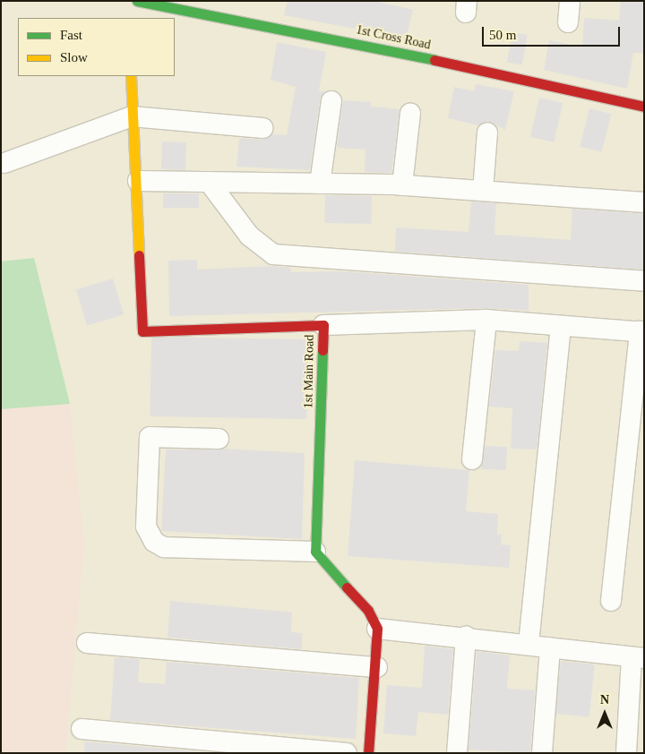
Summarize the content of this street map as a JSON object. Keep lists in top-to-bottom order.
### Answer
{
  "streets": {
    "street": ["1st Cross Road", "1st Main Road"]
  },
  "legend": ["Fast", "Slow"],
  "scale_bar": "50 m",
  "north": "top"
}
